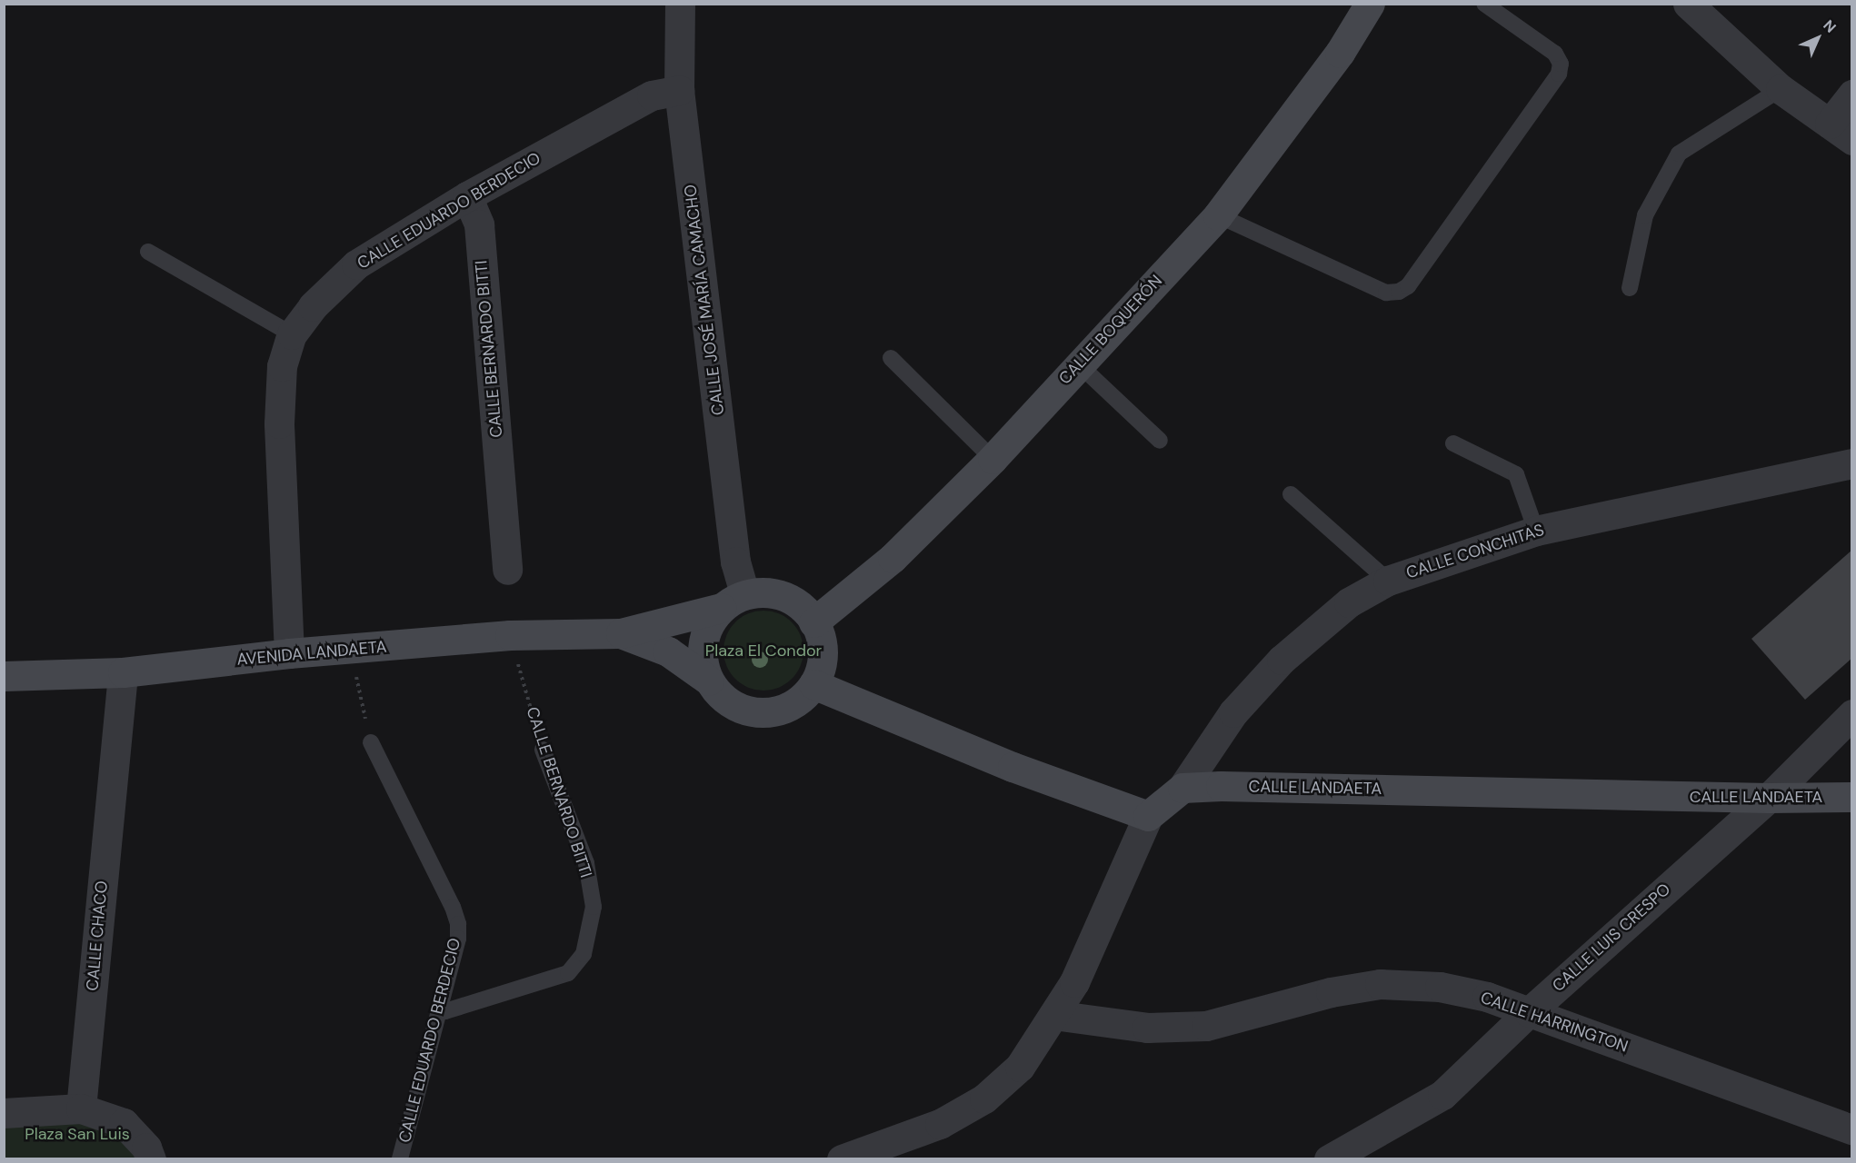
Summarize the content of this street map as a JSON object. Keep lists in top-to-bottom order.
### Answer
{
  "streets": {
    "main road": ["CALLE BOQUERÓN", "AVENIDA LANDAETA", "CALLE LANDAETA"],
    "street": [
      "CALLE EDUARDO BERDECIO",
      "CALLE JOSÉ MARÍA CAMACHO",
      "CALLE BERNARDO BITTI",
      "CALLE CONCHITAS",
      "CALLE CHACO",
      "CALLE LUIS CRESPO",
      "CALLE HARRINGTON"
    ]
  },
  "crossings": [
    ["CALLE EDUARDO BERDECIO", "CALLE JOSÉ MARÍA CAMACHO"],
    ["CALLE EDUARDO BERDECIO", "CALLE BERNARDO BITTI"],
    ["CALLE EDUARDO BERDECIO", "AVENIDA LANDAETA"],
    ["CALLE JOSÉ MARÍA CAMACHO", "CALLE BOQUERÓN"],
    ["CALLE JOSÉ MARÍA CAMACHO", "AVENIDA LANDAETA"],
    ["CALLE BOQUERÓN", "AVENIDA LANDAETA"],
    ["CALLE BERNARDO BITTI", "AVENIDA LANDAETA"],
    ["CALLE CONCHITAS", "CALLE LANDAETA"],
    ["AVENIDA LANDAETA", "CALLE CHACO"],
    ["CALLE LANDAETA", "CALLE LUIS CRESPO"],
    ["CALLE LUIS CRESPO", "CALLE HARRINGTON"]
  ],
  "parks": ["Plaza El Condor", "Plaza San Luis"],
  "north": "top right"
}
